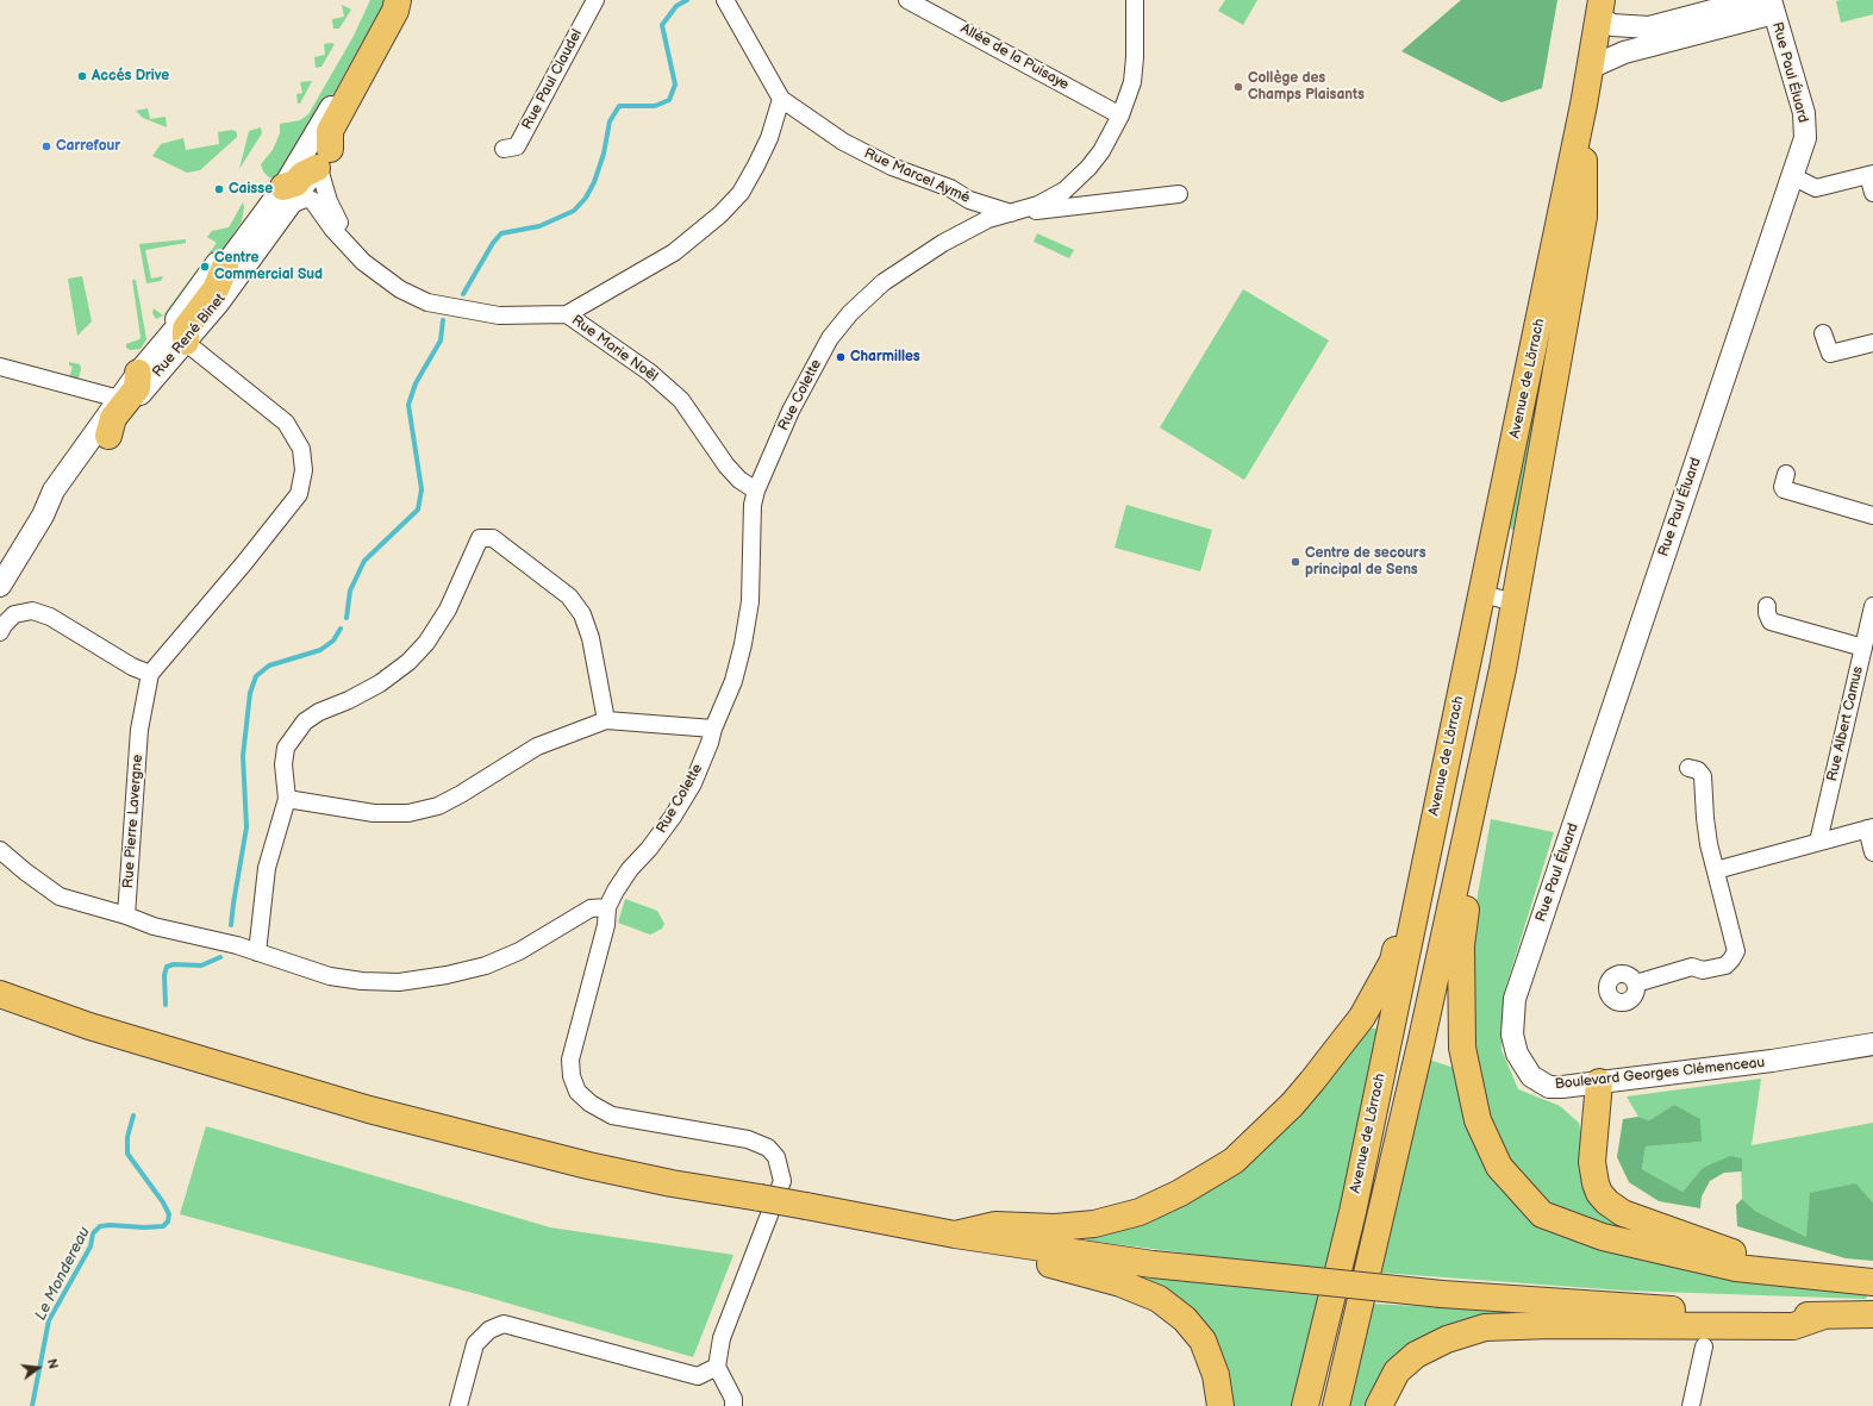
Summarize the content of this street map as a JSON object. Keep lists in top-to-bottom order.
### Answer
{
  "streets": {
    "main road": ["Avenue de Lörrach"],
    "street": [
      "Allée de la Puisaye",
      "Rue Paul Éluard",
      "Rue Paul Claudel",
      "Rue Marcel Aymé",
      "Rue René Binet",
      "Rue Marie Noël",
      "Rue Colette",
      "Rue Albert Camus",
      "Rue Pierre Lavergne",
      "Boulevard Georges Clémenceau"
    ]
  },
  "crossings": [
    ["Allée de la Puisaye", "Rue Colette"],
    ["Rue Paul Éluard", "Boulevard Georges Clémenceau"],
    ["Rue Marcel Aymé", "Rue Colette"],
    ["Rue René Binet", "Rue Marie Noël"],
    ["Rue René Binet", "Rue Pierre Lavergne"],
    ["Rue Marie Noël", "Rue Colette"]
  ],
  "water": ["Le Mondereau"],
  "places": [
    "Accés Drive",
    "Collège des Champs Plaisants",
    "Carrefour",
    "Caisse",
    "Centre Commercial Sud",
    "Charmilles",
    "Centre de secours principal de Sens"
  ],
  "north": "right"
}
